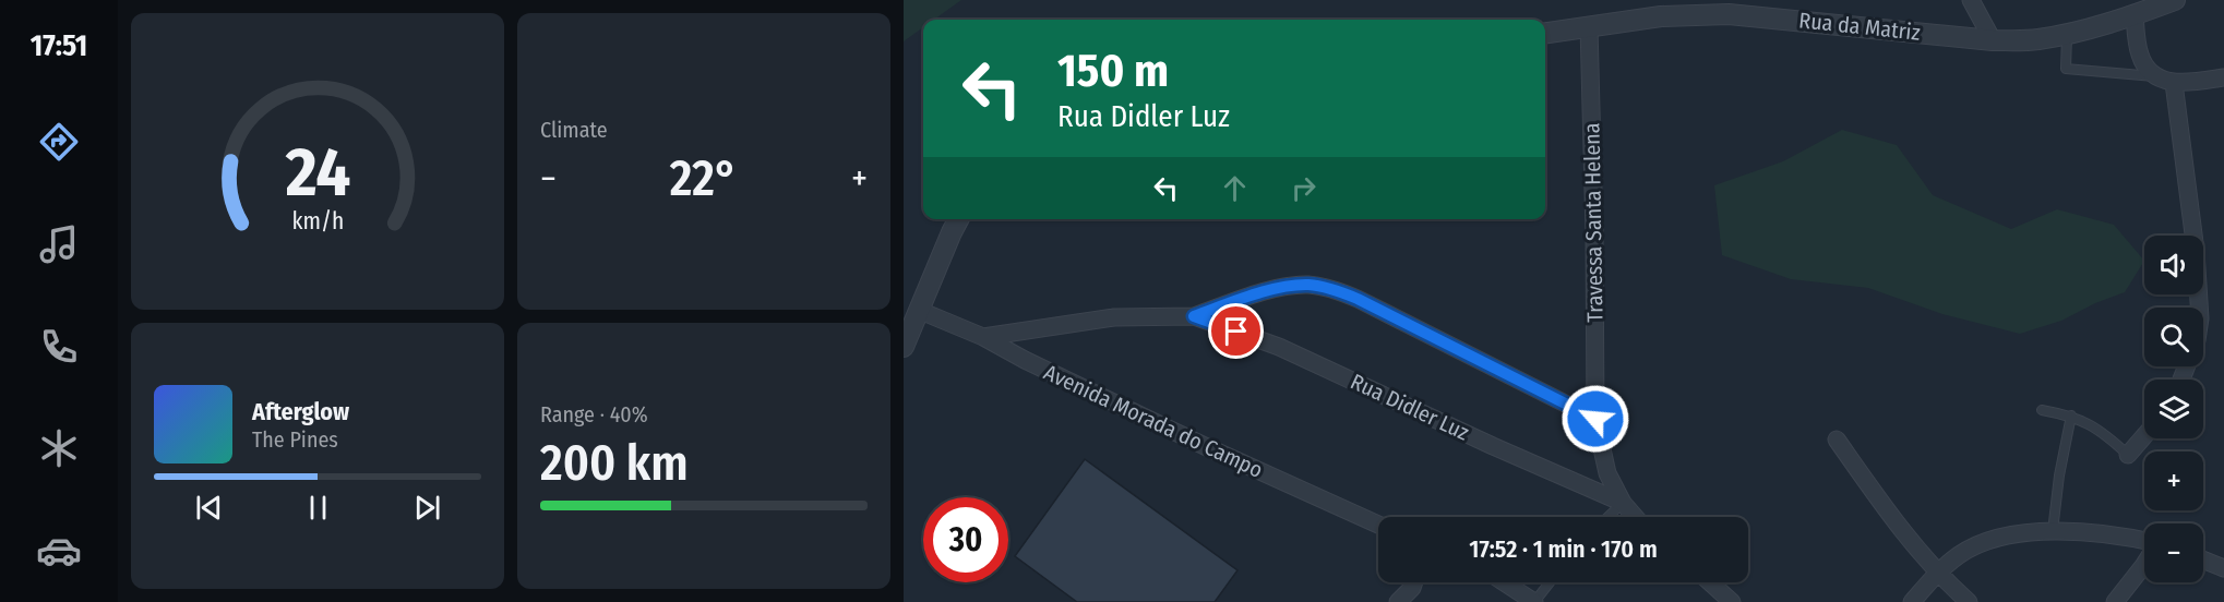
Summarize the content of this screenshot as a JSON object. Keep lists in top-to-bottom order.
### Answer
{
  "streets": {
    "street": [
      "Rua da Matriz",
      "Travessa Santa Helena",
      "Rua Didler Luz",
      "Avenida Morada do Campo"
    ]
  },
  "crossings": [
    ["Rua da Matriz", "Travessa Santa Helena"],
    ["Travessa Santa Helena", "Rua Didler Luz"],
    ["Rua Didler Luz", "Avenida Morada do Campo"]
  ],
  "page": {
    "tabs": "17:51",
    "tile": [
      "Climate",
      ["Range · 40%", "200 km"]
    ],
    "turn": ["150 m", "Rua Didler Luz"],
    "heat": ["−", "22°", "+"],
    "map_buttons": ["+", "−"],
    "song": ["Afterglow", "The Pines"],
    "limit": "30",
    "trip": "17:52 · 1 min · 170 m",
    "gauge": ["24", "km/h"]
  }
}
